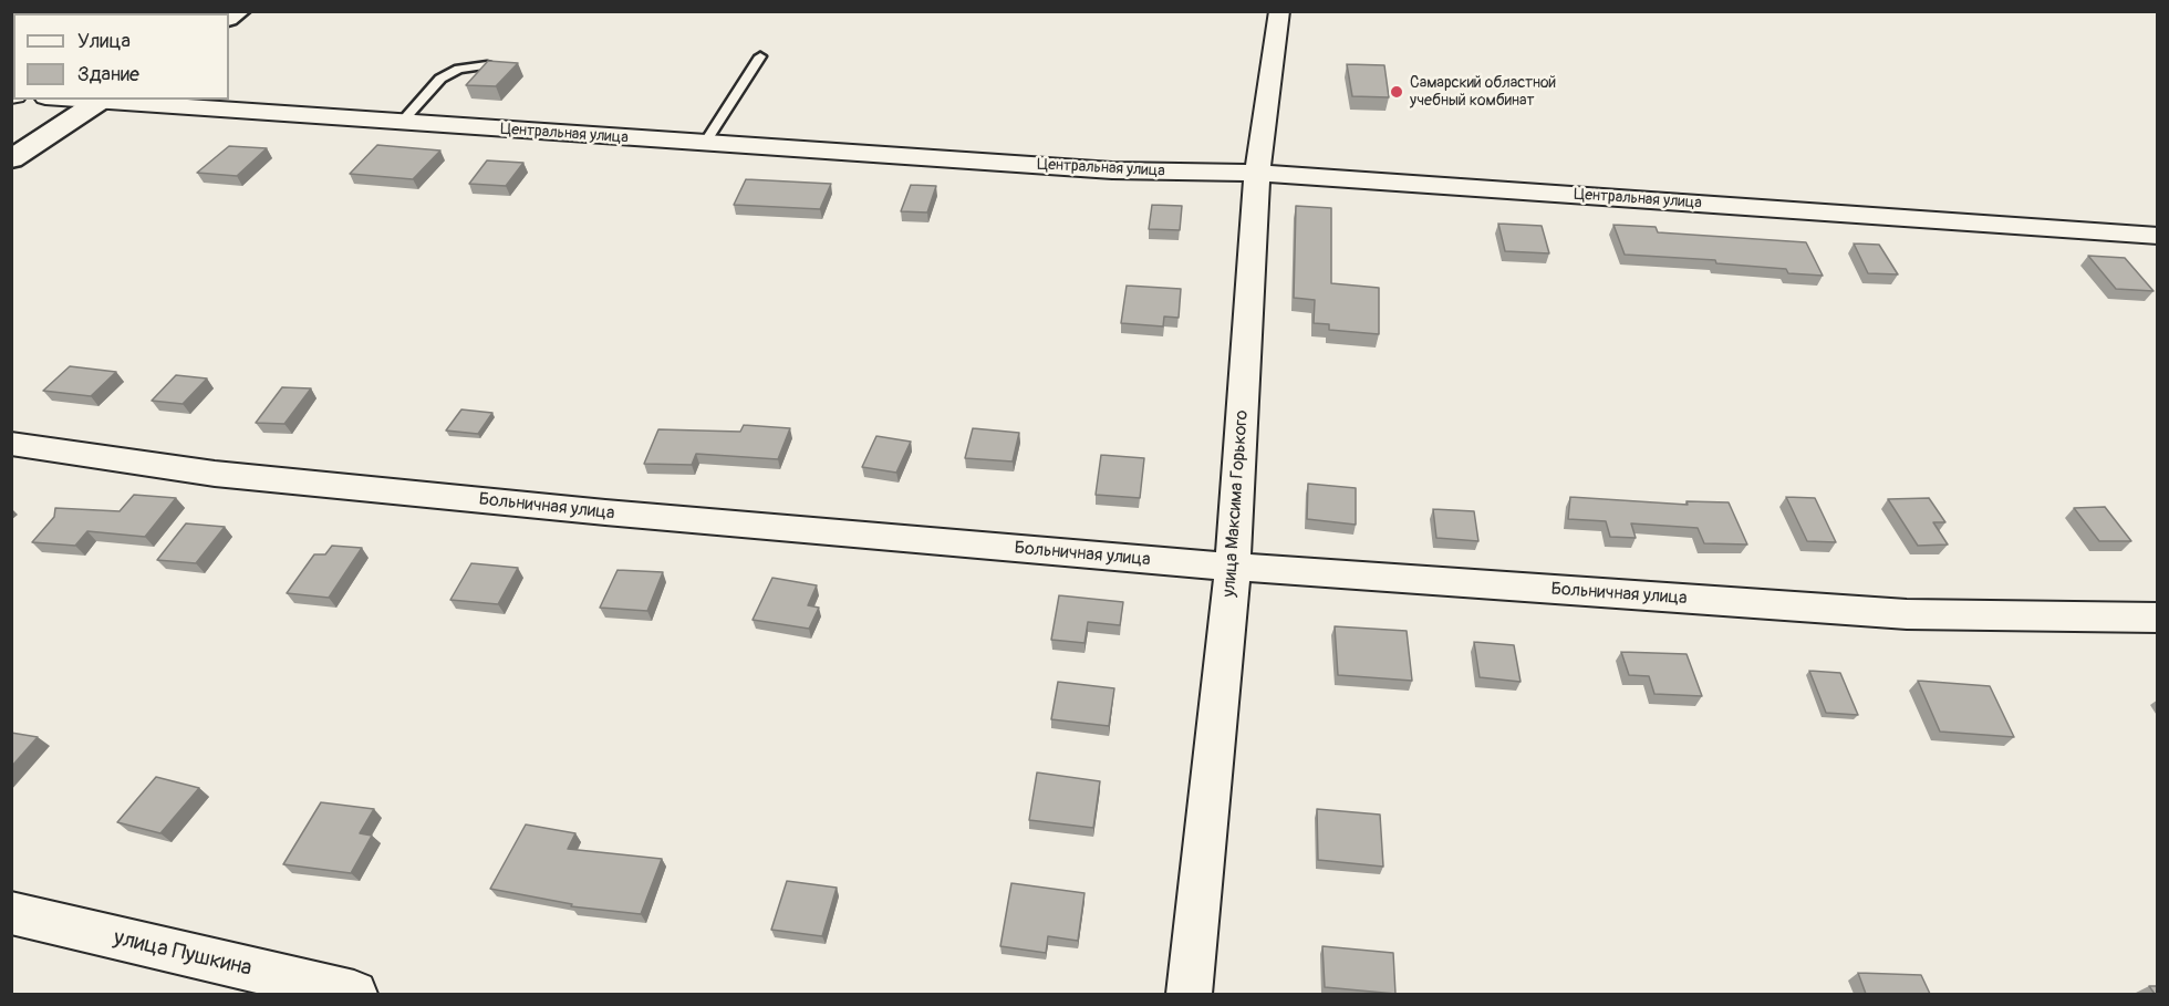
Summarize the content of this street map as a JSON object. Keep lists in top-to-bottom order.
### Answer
{
  "streets": {
    "street": [
      "Центральная улица",
      "улица Максима Горького",
      "Больничная улица",
      "улица Пушкина"
    ]
  },
  "crossings": [
    ["Центральная улица", "улица Максима Горького"],
    ["улица Максима Горького", "Больничная улица"]
  ],
  "places": ["Самарский областной учебный комбинат"],
  "legend": ["Улица", "Здание"]
}
